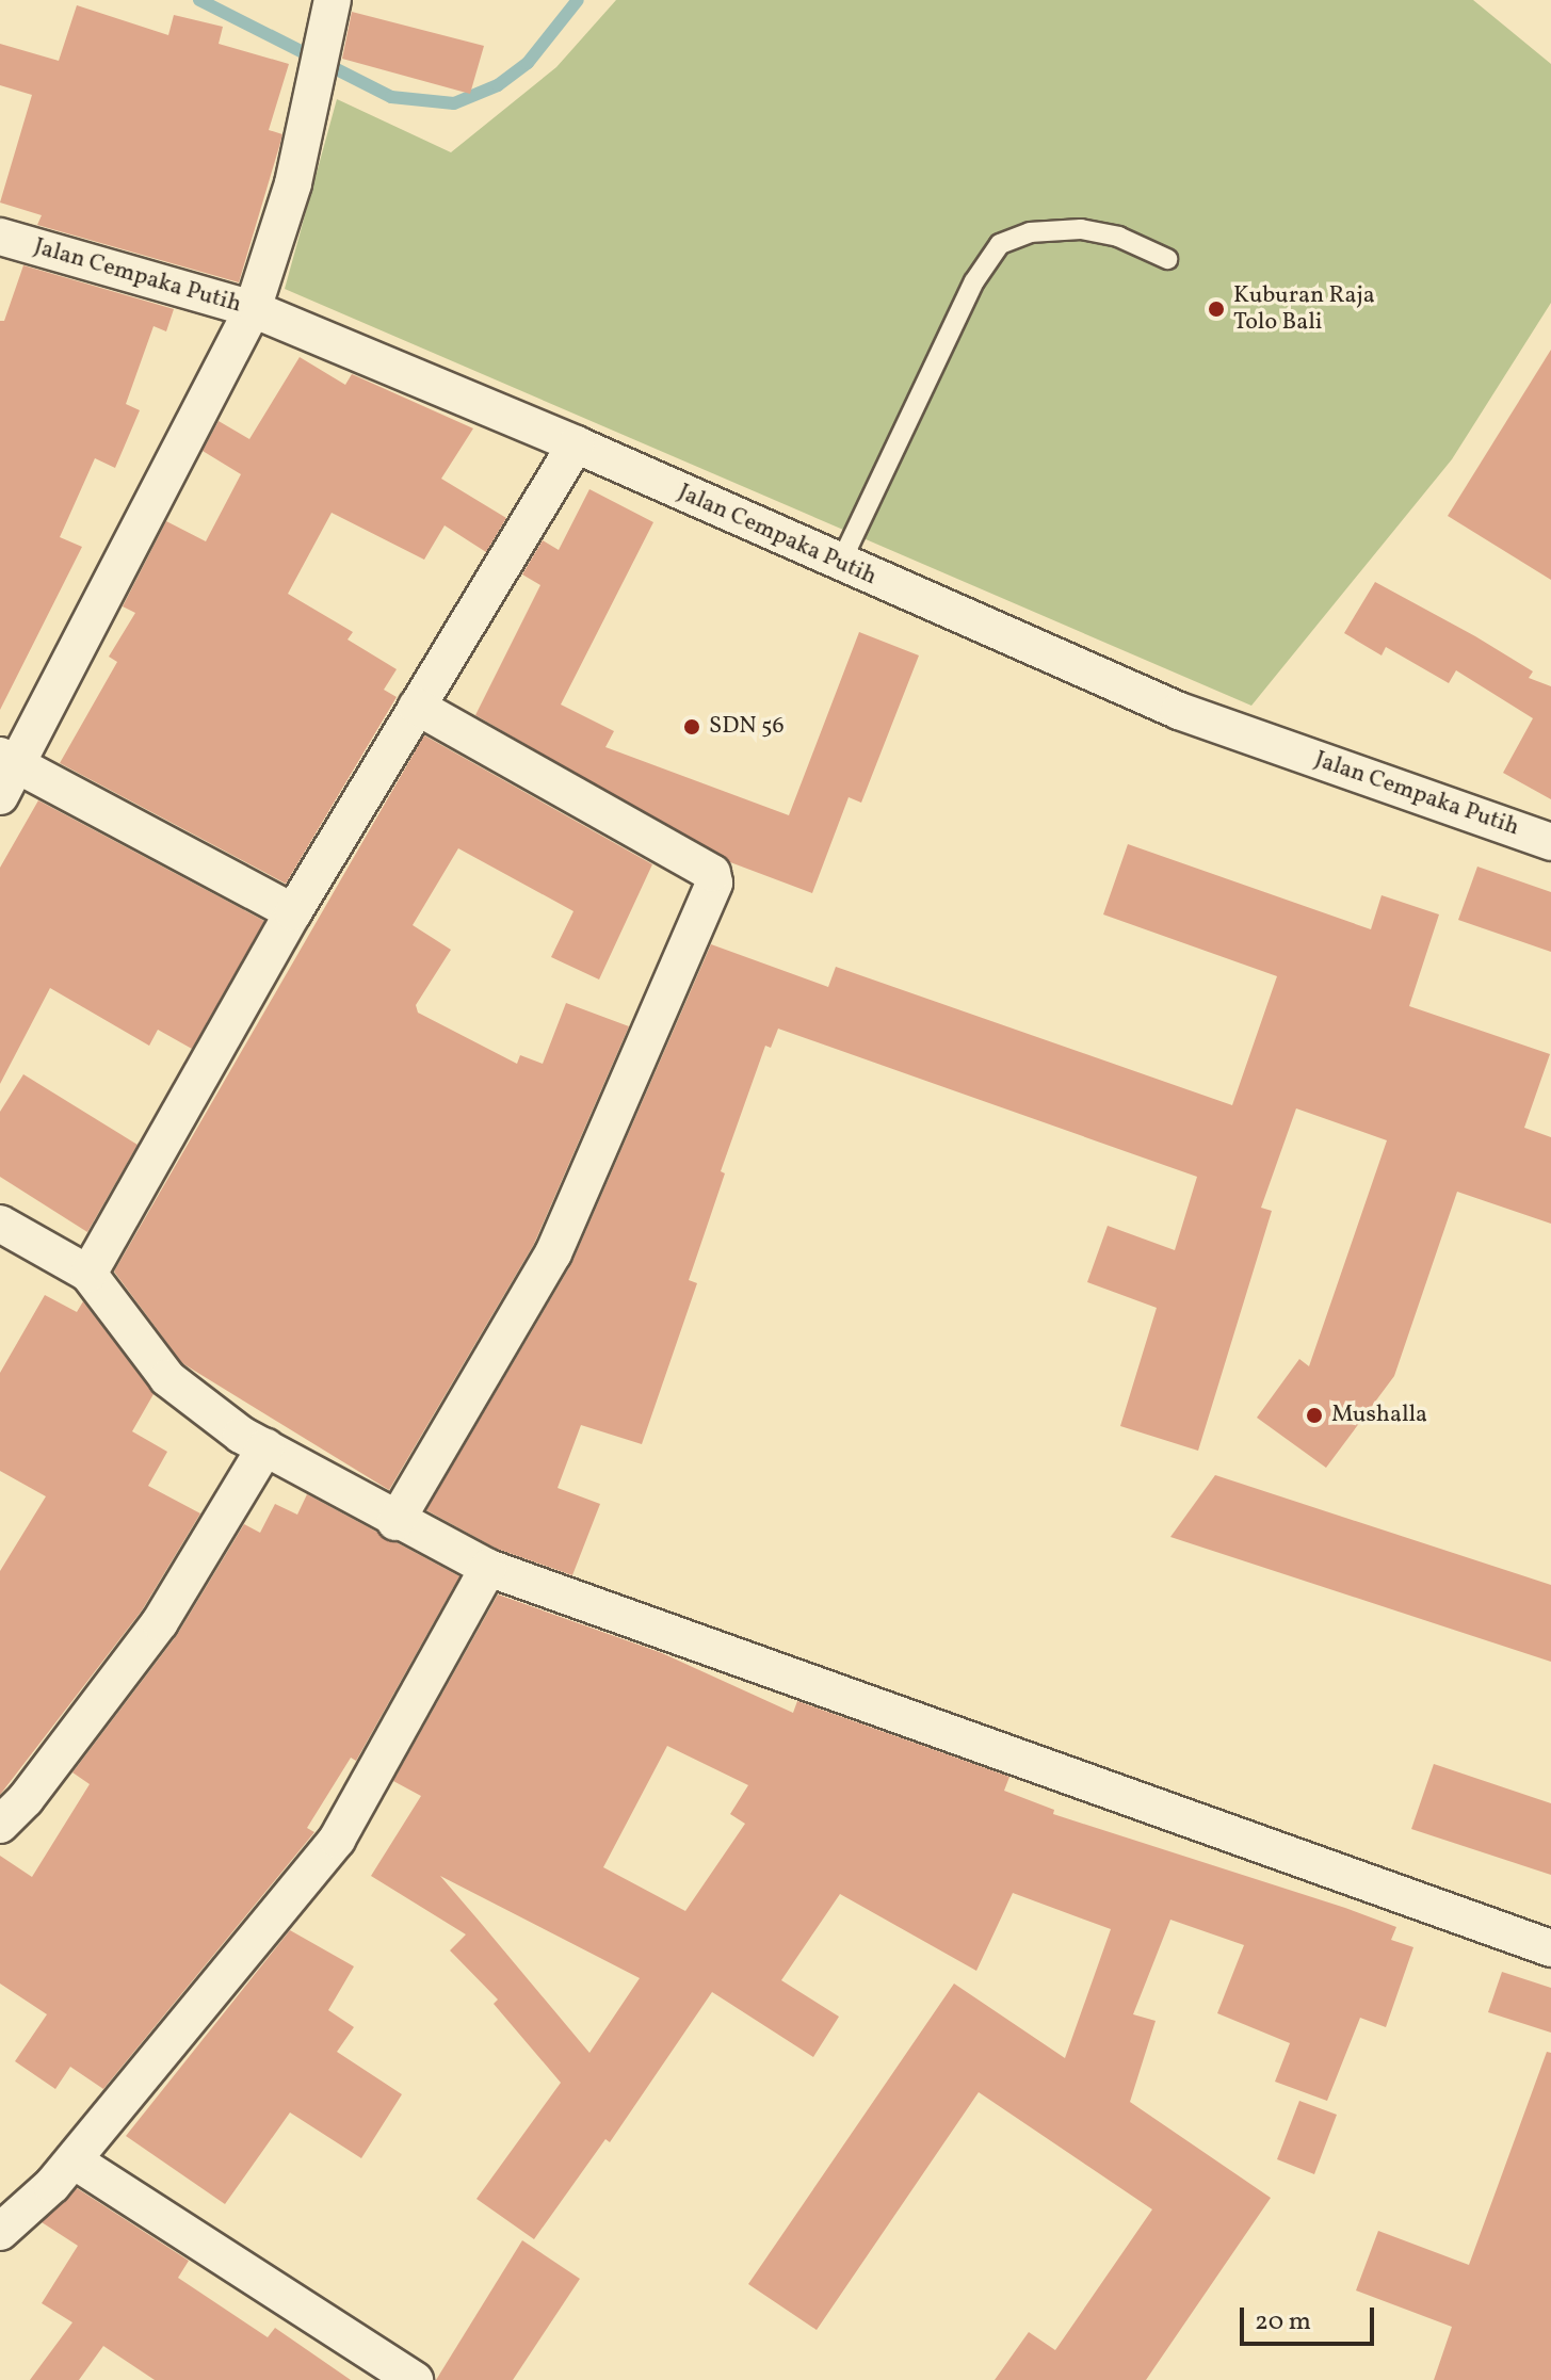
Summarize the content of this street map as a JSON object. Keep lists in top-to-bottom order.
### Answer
{
  "streets": {
    "street": ["Jalan Cempaka Putih"]
  },
  "places": ["Kuburan Raja Tolo Bali", "SDN 56", "Mushalla"],
  "scale_bar": "20 m"
}
